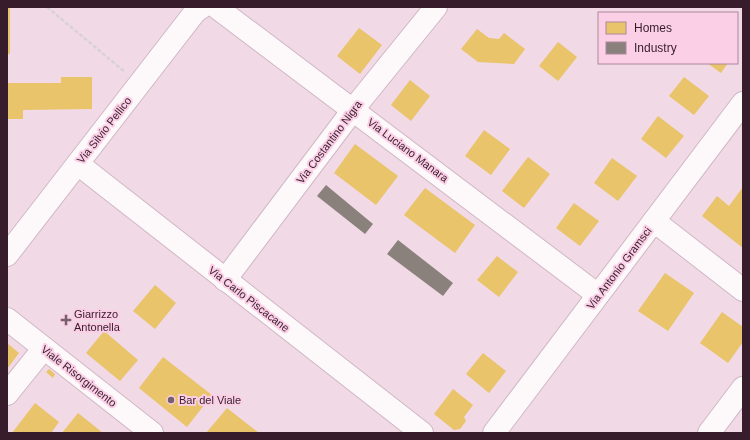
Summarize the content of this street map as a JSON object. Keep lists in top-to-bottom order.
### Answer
{
  "streets": {
    "street": [
      "Via Silvio Pellico",
      "Via Costantino Nigra",
      "Via Luciano Manara",
      "Via Antonio Gramsci",
      "Via Carlo Piscacane",
      "Viale Risorgimento"
    ]
  },
  "crossings": [
    ["Via Silvio Pellico", "Via Carlo Piscacane"],
    ["Via Costantino Nigra", "Via Luciano Manara"],
    ["Via Costantino Nigra", "Via Carlo Piscacane"],
    ["Via Luciano Manara", "Via Antonio Gramsci"]
  ],
  "places": {
    "health": ["Giarrizzo Antonella"],
    "other": ["Bar del Viale"]
  },
  "legend": ["Homes", "Industry"]
}
